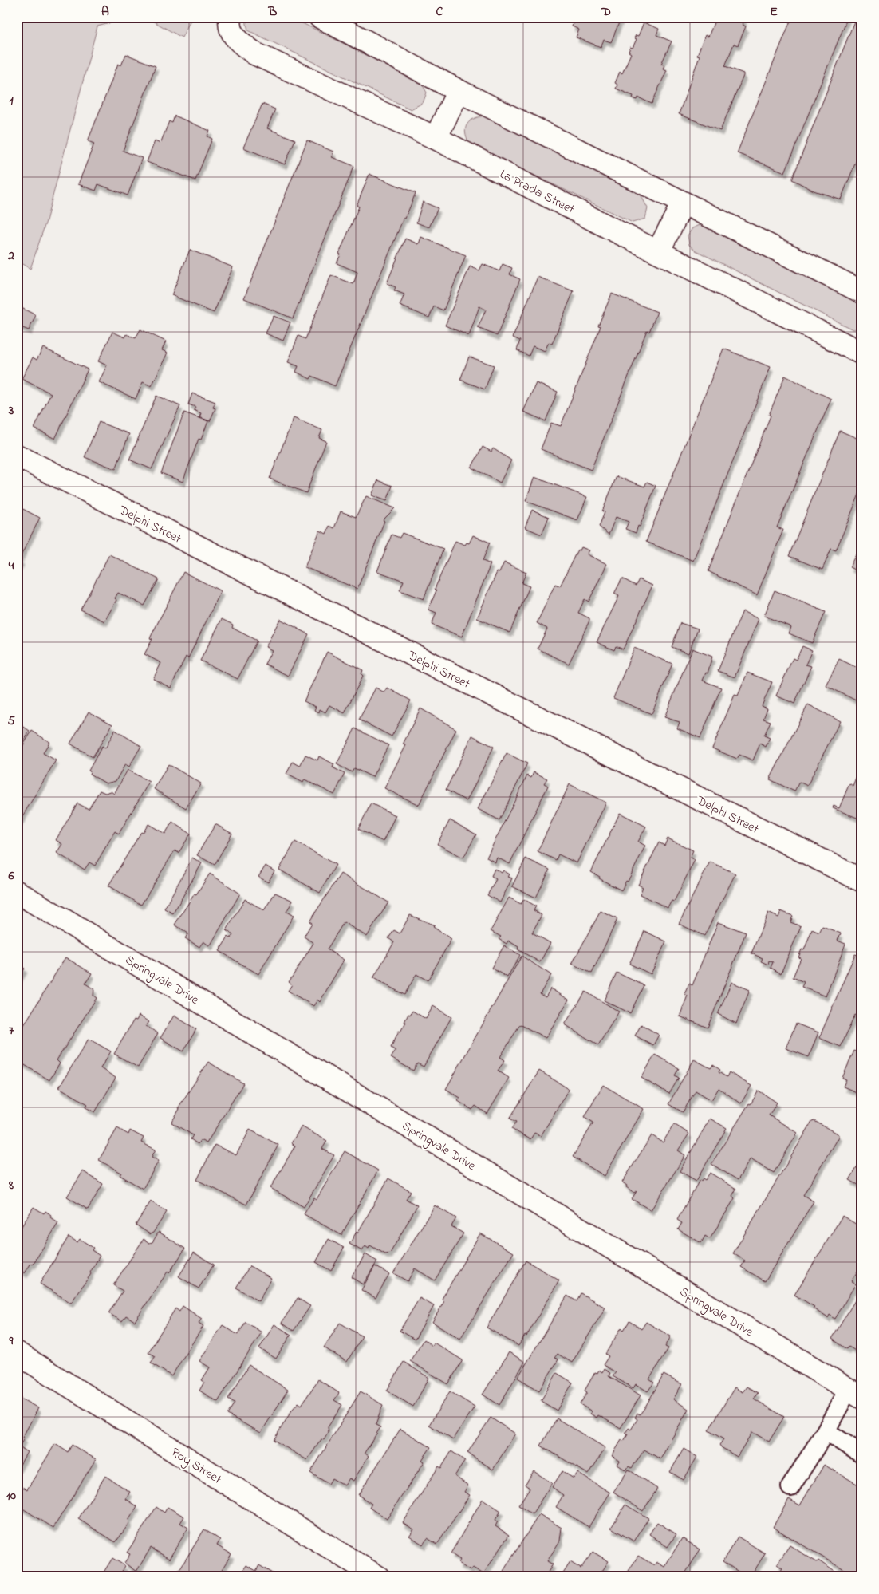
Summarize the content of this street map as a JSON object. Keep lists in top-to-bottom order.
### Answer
{
  "streets": {
    "street": [
      "La Prada Street",
      "Delphi Street",
      "Springvale Drive",
      "Roy Street"
    ]
  },
  "grid": {
    "columns": [
      "A",
      "B",
      "C",
      "D",
      "E"
    ],
    "rows": [
      "1",
      "2",
      "3",
      "4",
      "5",
      "6",
      "7",
      "8",
      "9",
      "10"
    ]
  }
}
